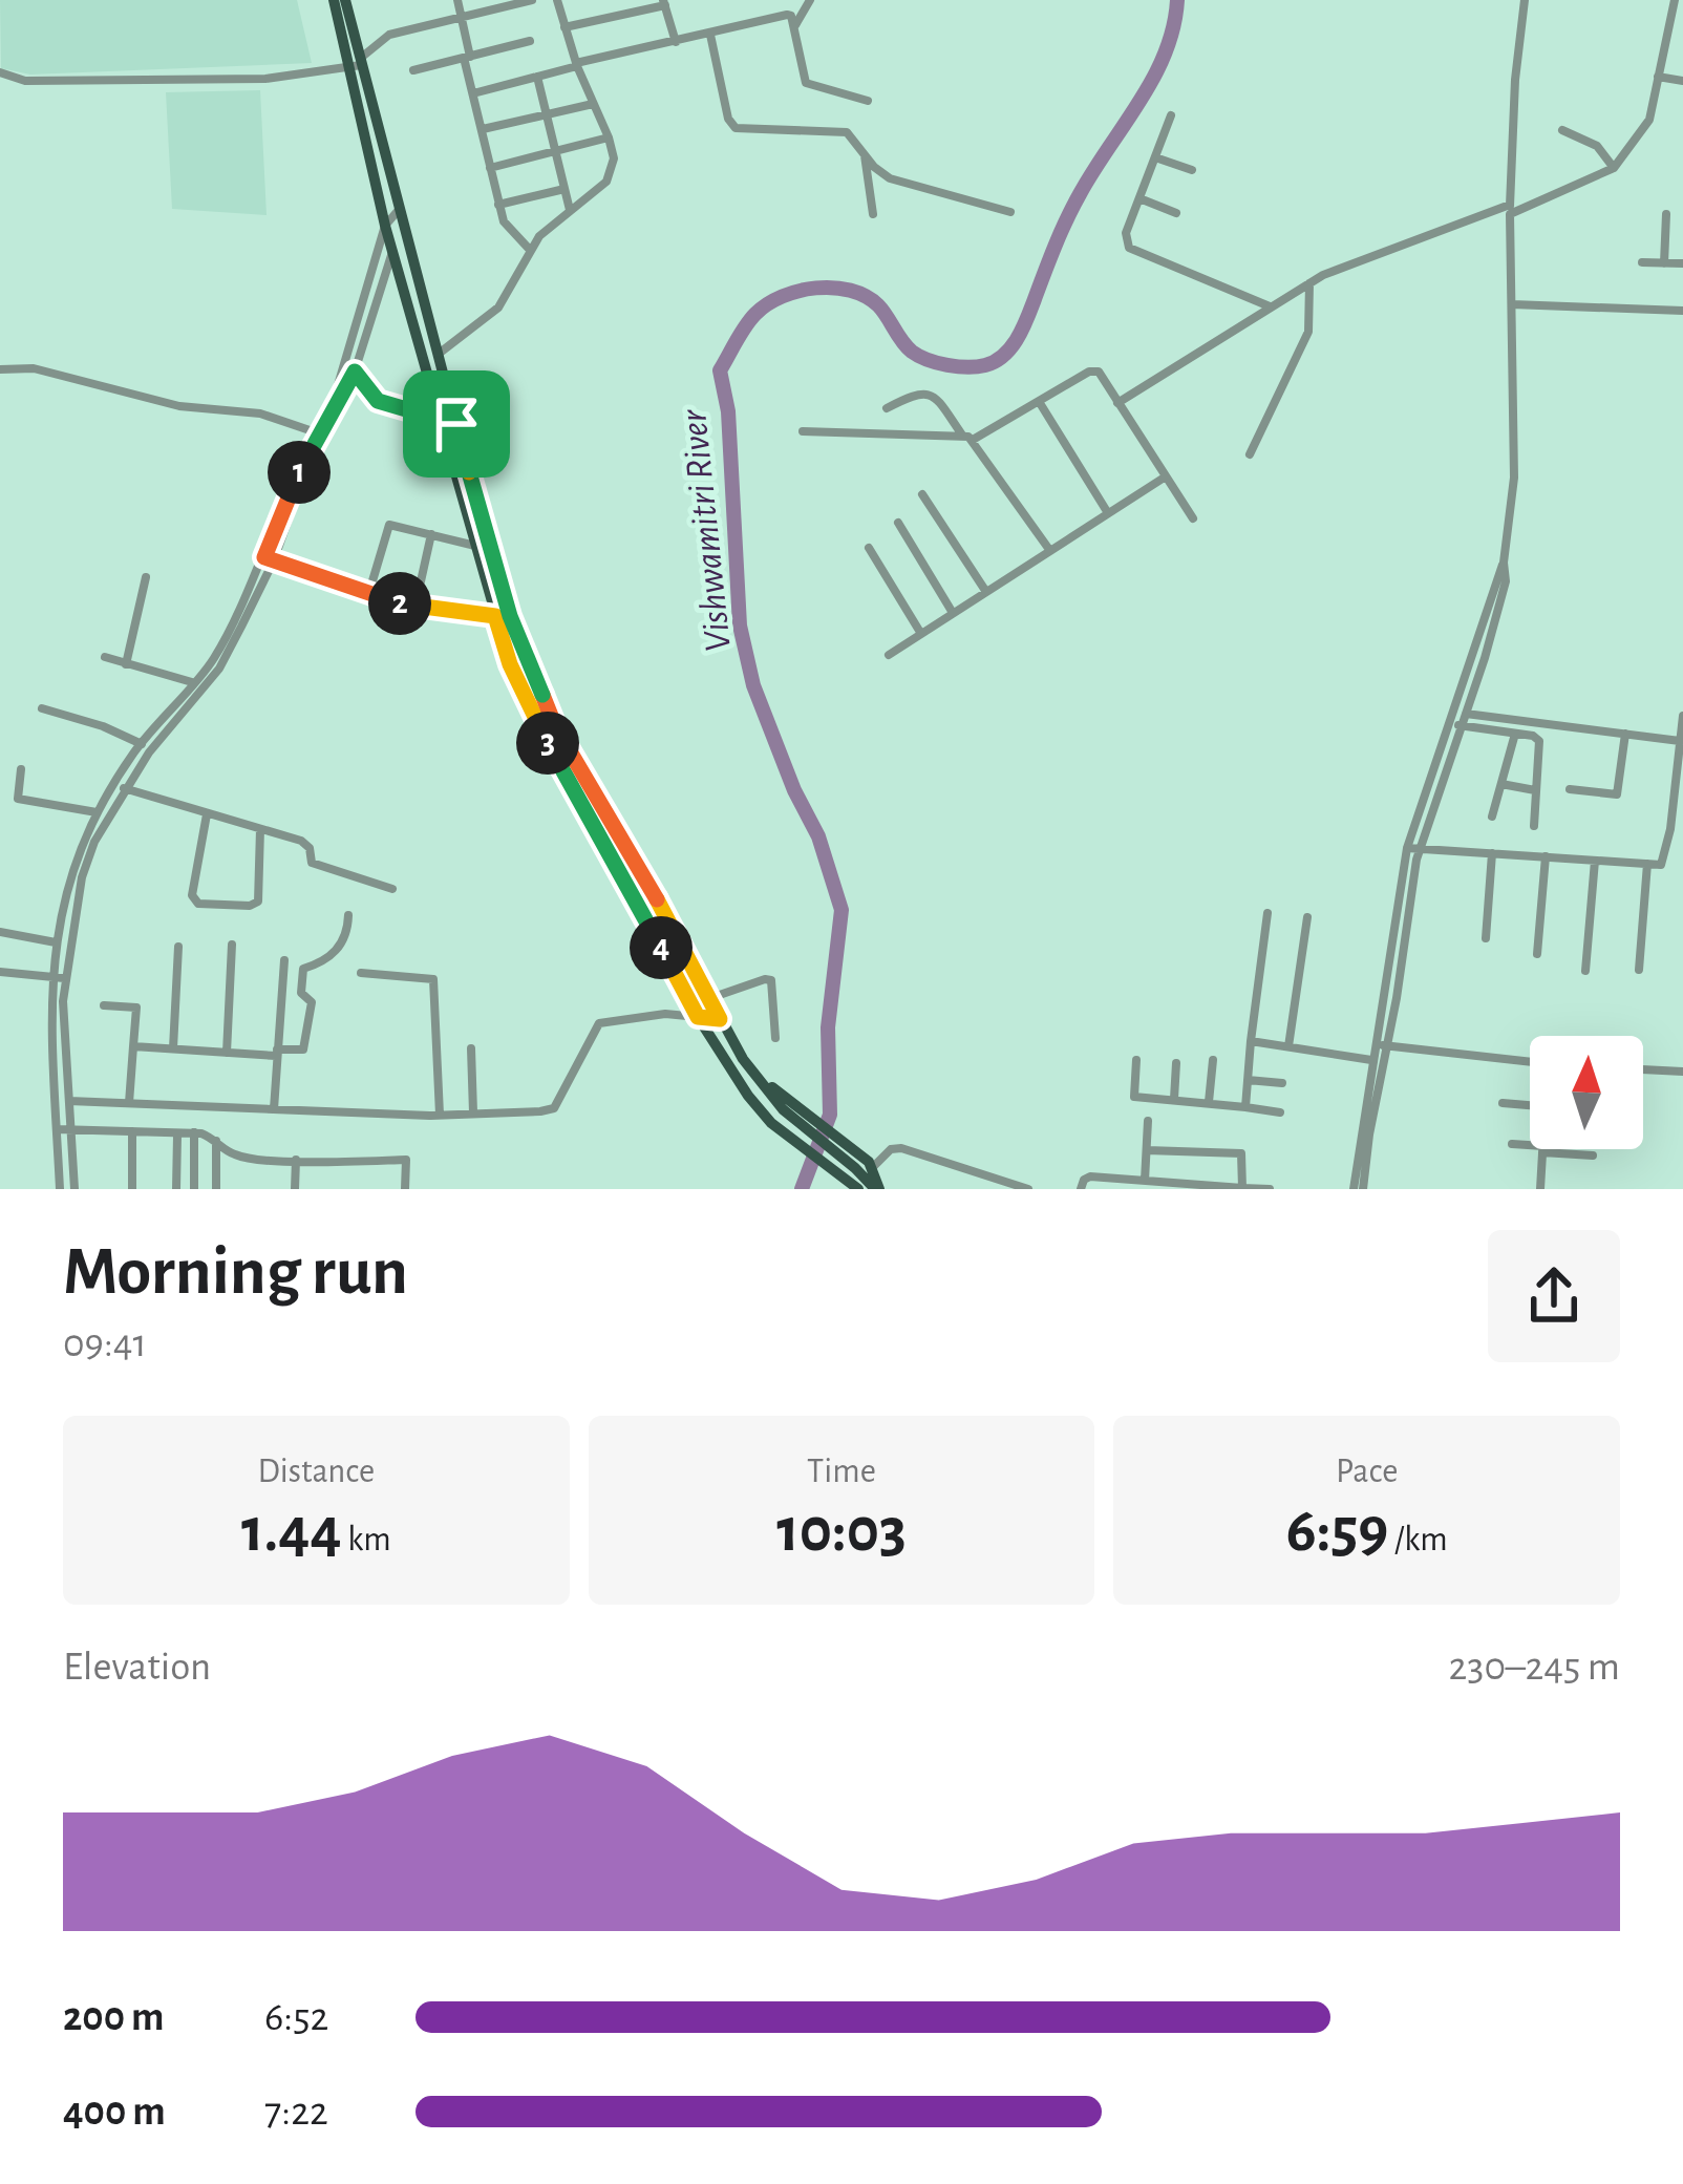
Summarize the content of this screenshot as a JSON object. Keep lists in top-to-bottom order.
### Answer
{
  "water": ["Vishwamitri River"],
  "north": "top",
  "page": {
    "pins": [
      "1",
      "2",
      "3",
      "4"
    ],
    "heading": ["Morning run", "09:41"],
    "stats": [
      ["Distance", "1.44 km"],
      ["Time", "10:03"],
      ["Pace", "6:59 /km"]
    ],
    "chart": ["Elevation", "230–245 m"],
    "list": [
      {
        "name": "200 m",
        "note": "6:52"
      },
      {
        "name": "400 m",
        "note": "7:22"
      }
    ]
  }
}
